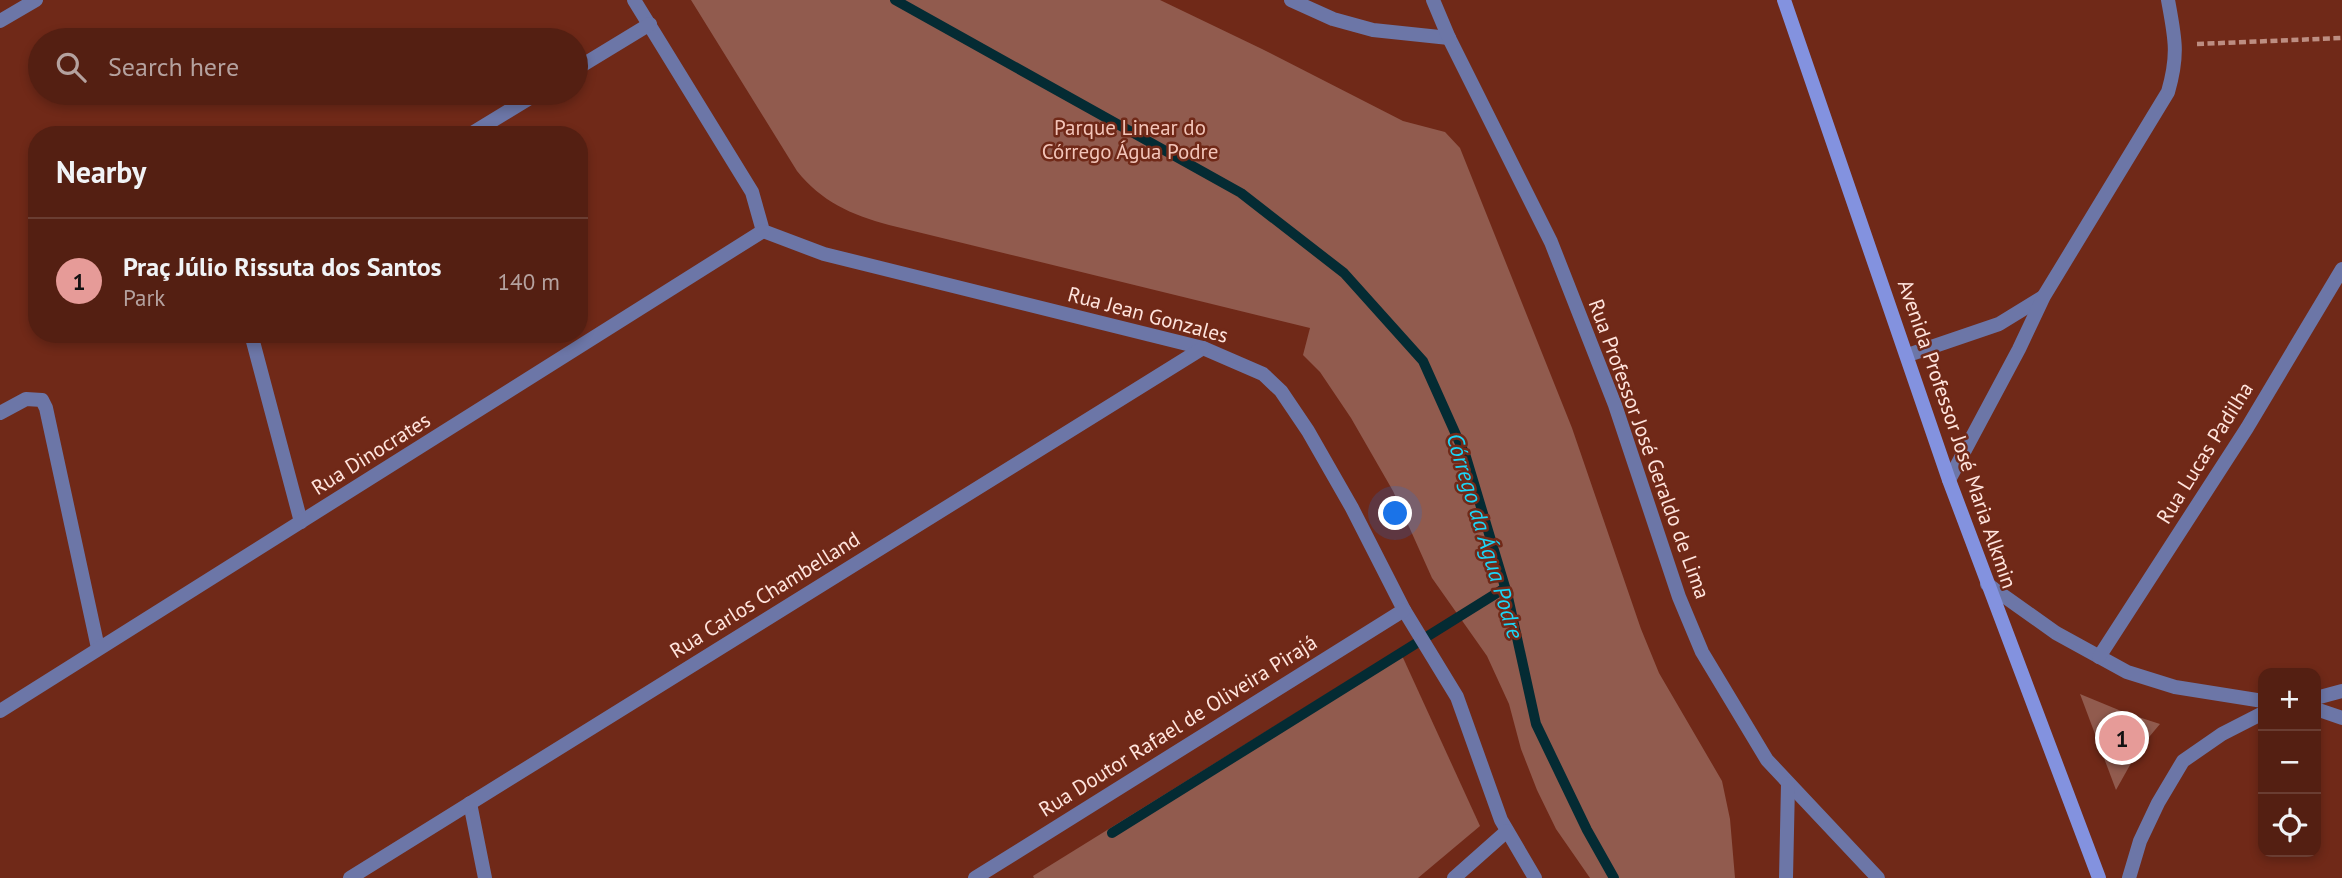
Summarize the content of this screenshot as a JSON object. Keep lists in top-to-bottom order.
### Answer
{
  "streets": {
    "street": [
      "Rua Jean Gonzales",
      "Avenida Professor José Maria Alkmin",
      "Rua Professor José Geraldo de Lima",
      "Rua Lucas Padilha",
      "Rua Dinocrates",
      "Rua Carlos Chambelland",
      "Rua Doutor Rafael de Oliveira Pirajá"
    ]
  },
  "crossings": [
    ["Rua Jean Gonzales", "Rua Dinocrates"],
    ["Rua Jean Gonzales", "Rua Carlos Chambelland"],
    ["Rua Jean Gonzales", "Rua Doutor Rafael de Oliveira Pirajá"]
  ],
  "water": ["Córrego da Água Podre"],
  "parks": ["Parque Linear do Córrego Água Podre"],
  "page": {
    "search": "Search here",
    "heading": "Nearby",
    "list": [
      {
        "mark": "1",
        "name": "Praç Júlio Rissuta dos Santos",
        "note": "Park",
        "value": "140 m"
      }
    ],
    "map_buttons": ["+", "−"],
    "pins": "1"
  }
}
